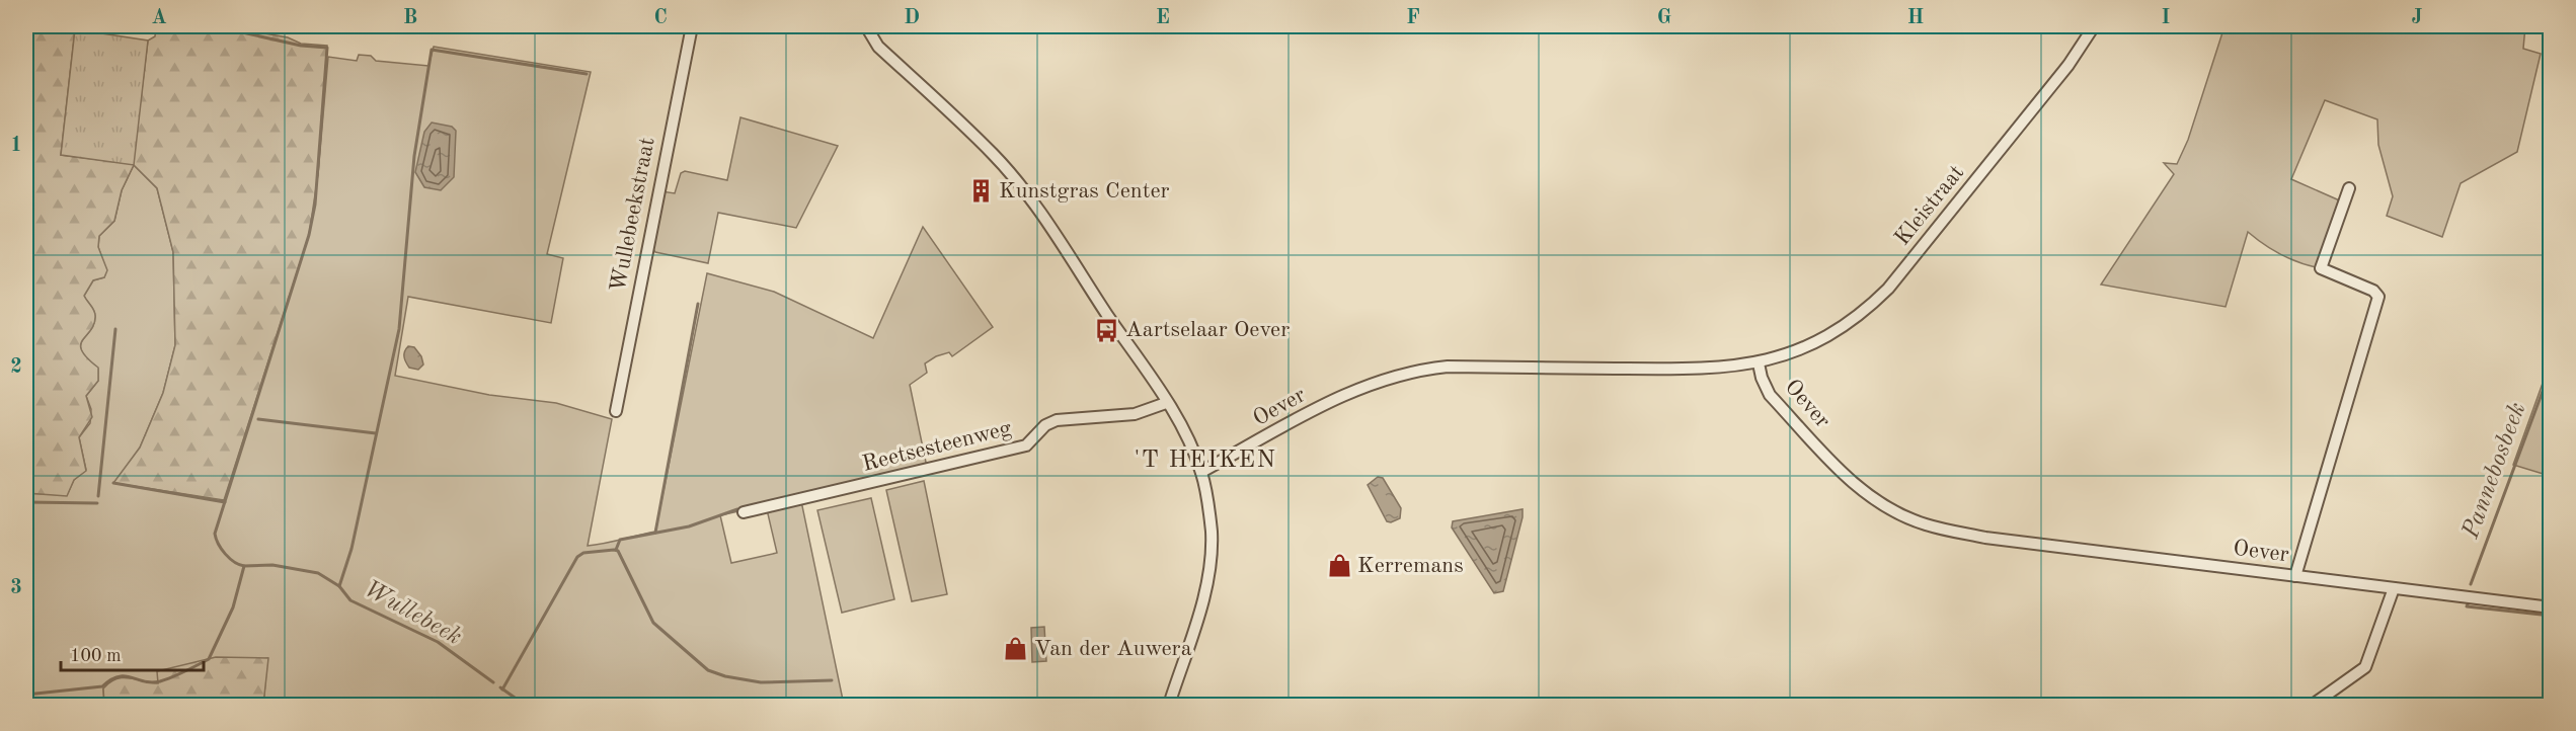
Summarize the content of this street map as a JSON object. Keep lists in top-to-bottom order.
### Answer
{
  "streets": {
    "street": [
      "Kleistraat",
      "Wullebeekstraat",
      "Oever",
      "Reetsesteenweg"
    ]
  },
  "crossings": [
    ["Kleistraat", "Oever"]
  ],
  "districts": ["'T HEIKEN"],
  "water": ["Pannebosbeek", "Wullebeek"],
  "places": {
    "building": ["Kunstgras Center"],
    "bus stop": ["Aartselaar Oever"],
    "shop": ["Kerremans", "Van der Auwera"]
  },
  "scale_bar": "100 m",
  "grid": {
    "columns": [
      "A",
      "B",
      "C",
      "D",
      "E",
      "F",
      "G",
      "H",
      "I",
      "J"
    ],
    "rows": ["1", "2", "3"]
  }
}
